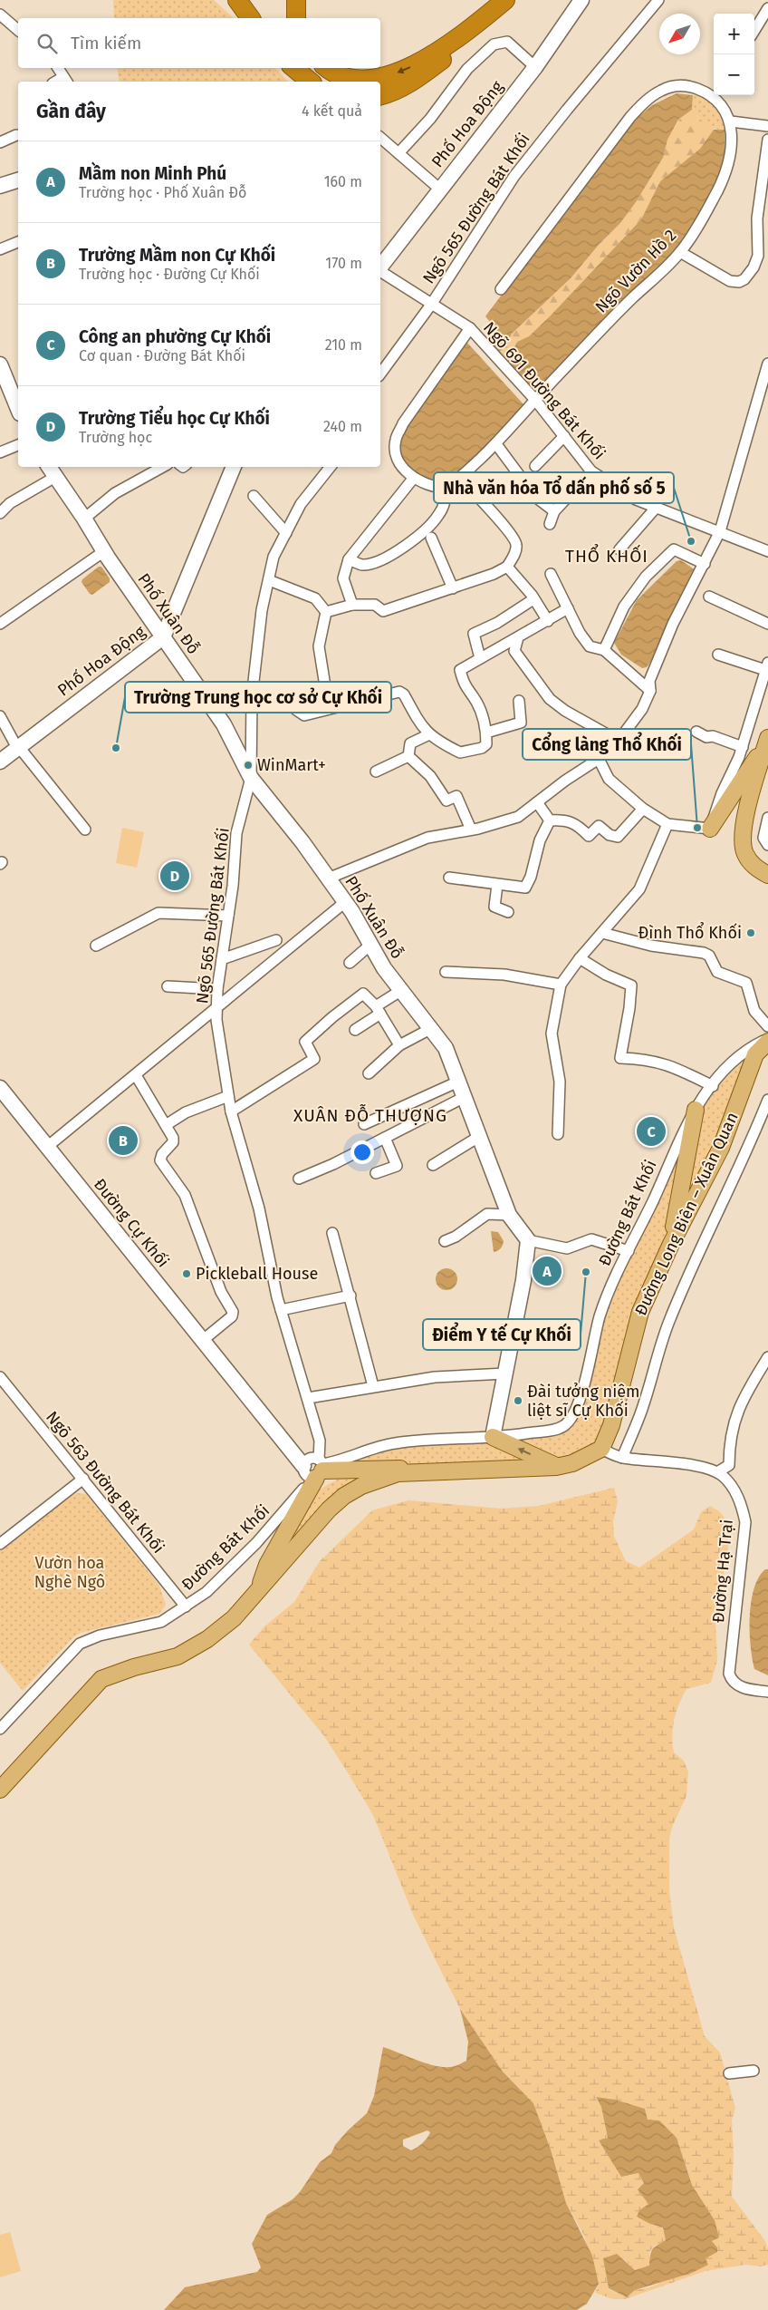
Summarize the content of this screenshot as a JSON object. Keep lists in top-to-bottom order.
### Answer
{
  "streets": {
    "main road": ["Đường Long Biên – Xuân Quan"],
    "street": [
      "Phố Hoa Động",
      "Ngõ 565 Đường Bát Khối",
      "Ngõ Vườn Hồ 2",
      "Ngõ 691 Đường Bát Khối",
      "Phố Xuân Đỗ",
      "Đường Bát Khối",
      "Đường Cự Khối",
      "Ngõ 563 Đường Bát Khối",
      "Đường Hạ Trại"
    ]
  },
  "crossings": [
    ["Phố Hoa Động", "Phố Xuân Đỗ"],
    ["Ngõ 565 Đường Bát Khối", "Ngõ 691 Đường Bát Khối"],
    ["Ngõ 565 Đường Bát Khối", "Phố Xuân Đỗ"],
    ["Ngõ 565 Đường Bát Khối", "Đường Bát Khối"],
    ["Ngõ 565 Đường Bát Khối", "Đường Cự Khối"],
    ["Ngõ Vườn Hồ 2", "Ngõ 691 Đường Bát Khối"],
    ["Đường Bát Khối", "Đường Long Biên – Xuân Quan"],
    ["Đường Bát Khối", "Đường Cự Khối"],
    ["Đường Bát Khối", "Ngõ 563 Đường Bát Khối"]
  ],
  "districts": ["THỔ KHỐI", "XUÂN ĐỖ THƯỢNG"],
  "parks": ["Vườn hoa Nghè Ngô"],
  "places": [
    "Nhà văn hóa Tổ dấn phố số 5",
    "Trường Trung học cơ sở Cự Khối",
    "WinMart+",
    "Cổng làng Thổ Khối",
    "Đình Thổ Khối",
    "Điểm Y tế Cự Khối",
    "Pickleball House",
    "Đài tưởng niệm liệt sĩ Cự Khối"
  ],
  "north": "bottom left",
  "page": {
    "map_buttons": ["+", "−"],
    "search": "Tìm kiếm",
    "heading": ["Gần đây", "4 kết quả"],
    "list": [
      {
        "mark": "A",
        "name": "Mầm non Minh Phú",
        "note": "Trường học · Phố Xuân Đỗ",
        "value": "160 m"
      },
      {
        "mark": "B",
        "name": "Trường Mầm non Cự Khối",
        "note": "Trường học · Đường Cự Khối",
        "value": "170 m"
      },
      {
        "mark": "C",
        "name": "Công an phường Cự Khối",
        "note": "Cơ quan · Đường Bát Khối",
        "value": "210 m"
      },
      {
        "mark": "D",
        "name": "Trường Tiểu học Cự Khối",
        "note": "Trường học",
        "value": "240 m"
      }
    ],
    "pins": [
      "D",
      "C",
      "B",
      "A"
    ]
  }
}
